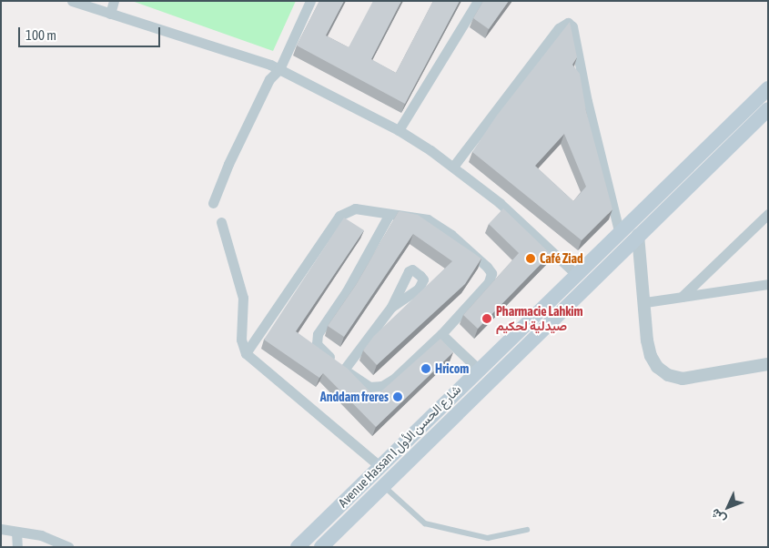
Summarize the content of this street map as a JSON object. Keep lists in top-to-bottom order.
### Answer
{
  "streets": {
    "main road": ["Avenue Hassan I شارع الحسن الأول"]
  },
  "places": [
    "Café Ziad",
    "Pharmacie Lahkim صيدلية لحكيم",
    "Hricom",
    "Anddam freres"
  ],
  "scale_bar": "100 m",
  "north": "bottom left"
}
